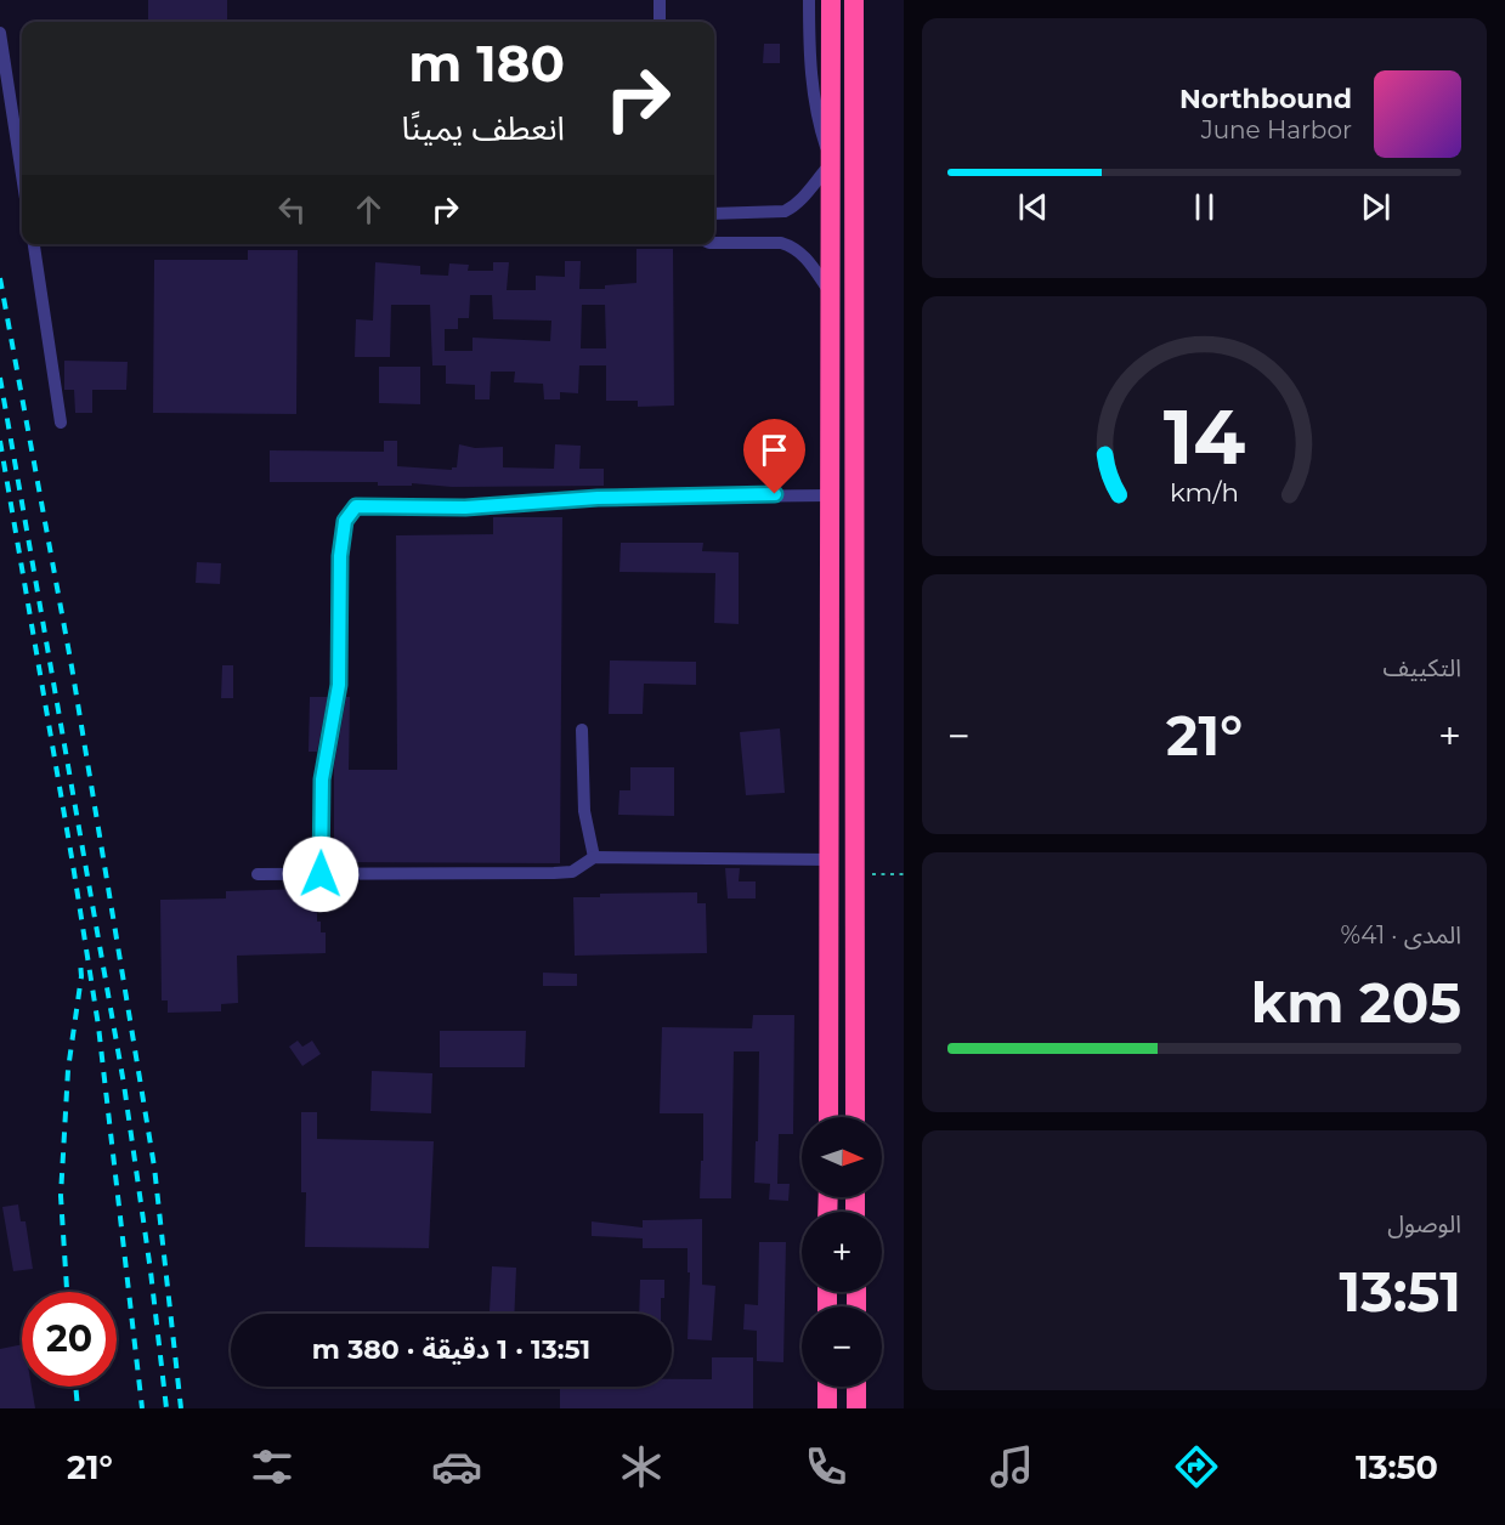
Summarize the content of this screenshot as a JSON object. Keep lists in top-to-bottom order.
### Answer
{
  "north": "right",
  "page": {
    "turn": ["180 m", "انعطف يمينًا"],
    "song": ["Northbound", "June Harbor"],
    "tile": [
      "التكييف",
      ["المدى · 41%", "205 km"],
      ["الوصول", "13:51"]
    ],
    "heat": ["−", "21°", "+"],
    "map_buttons": ["+", "−"],
    "limit": "20",
    "trip": "13:51 · 1 دقيقة · 380 m",
    "tabs": ["13:50", "21°"],
    "gauge": ["14", "km/h"]
  }
}
